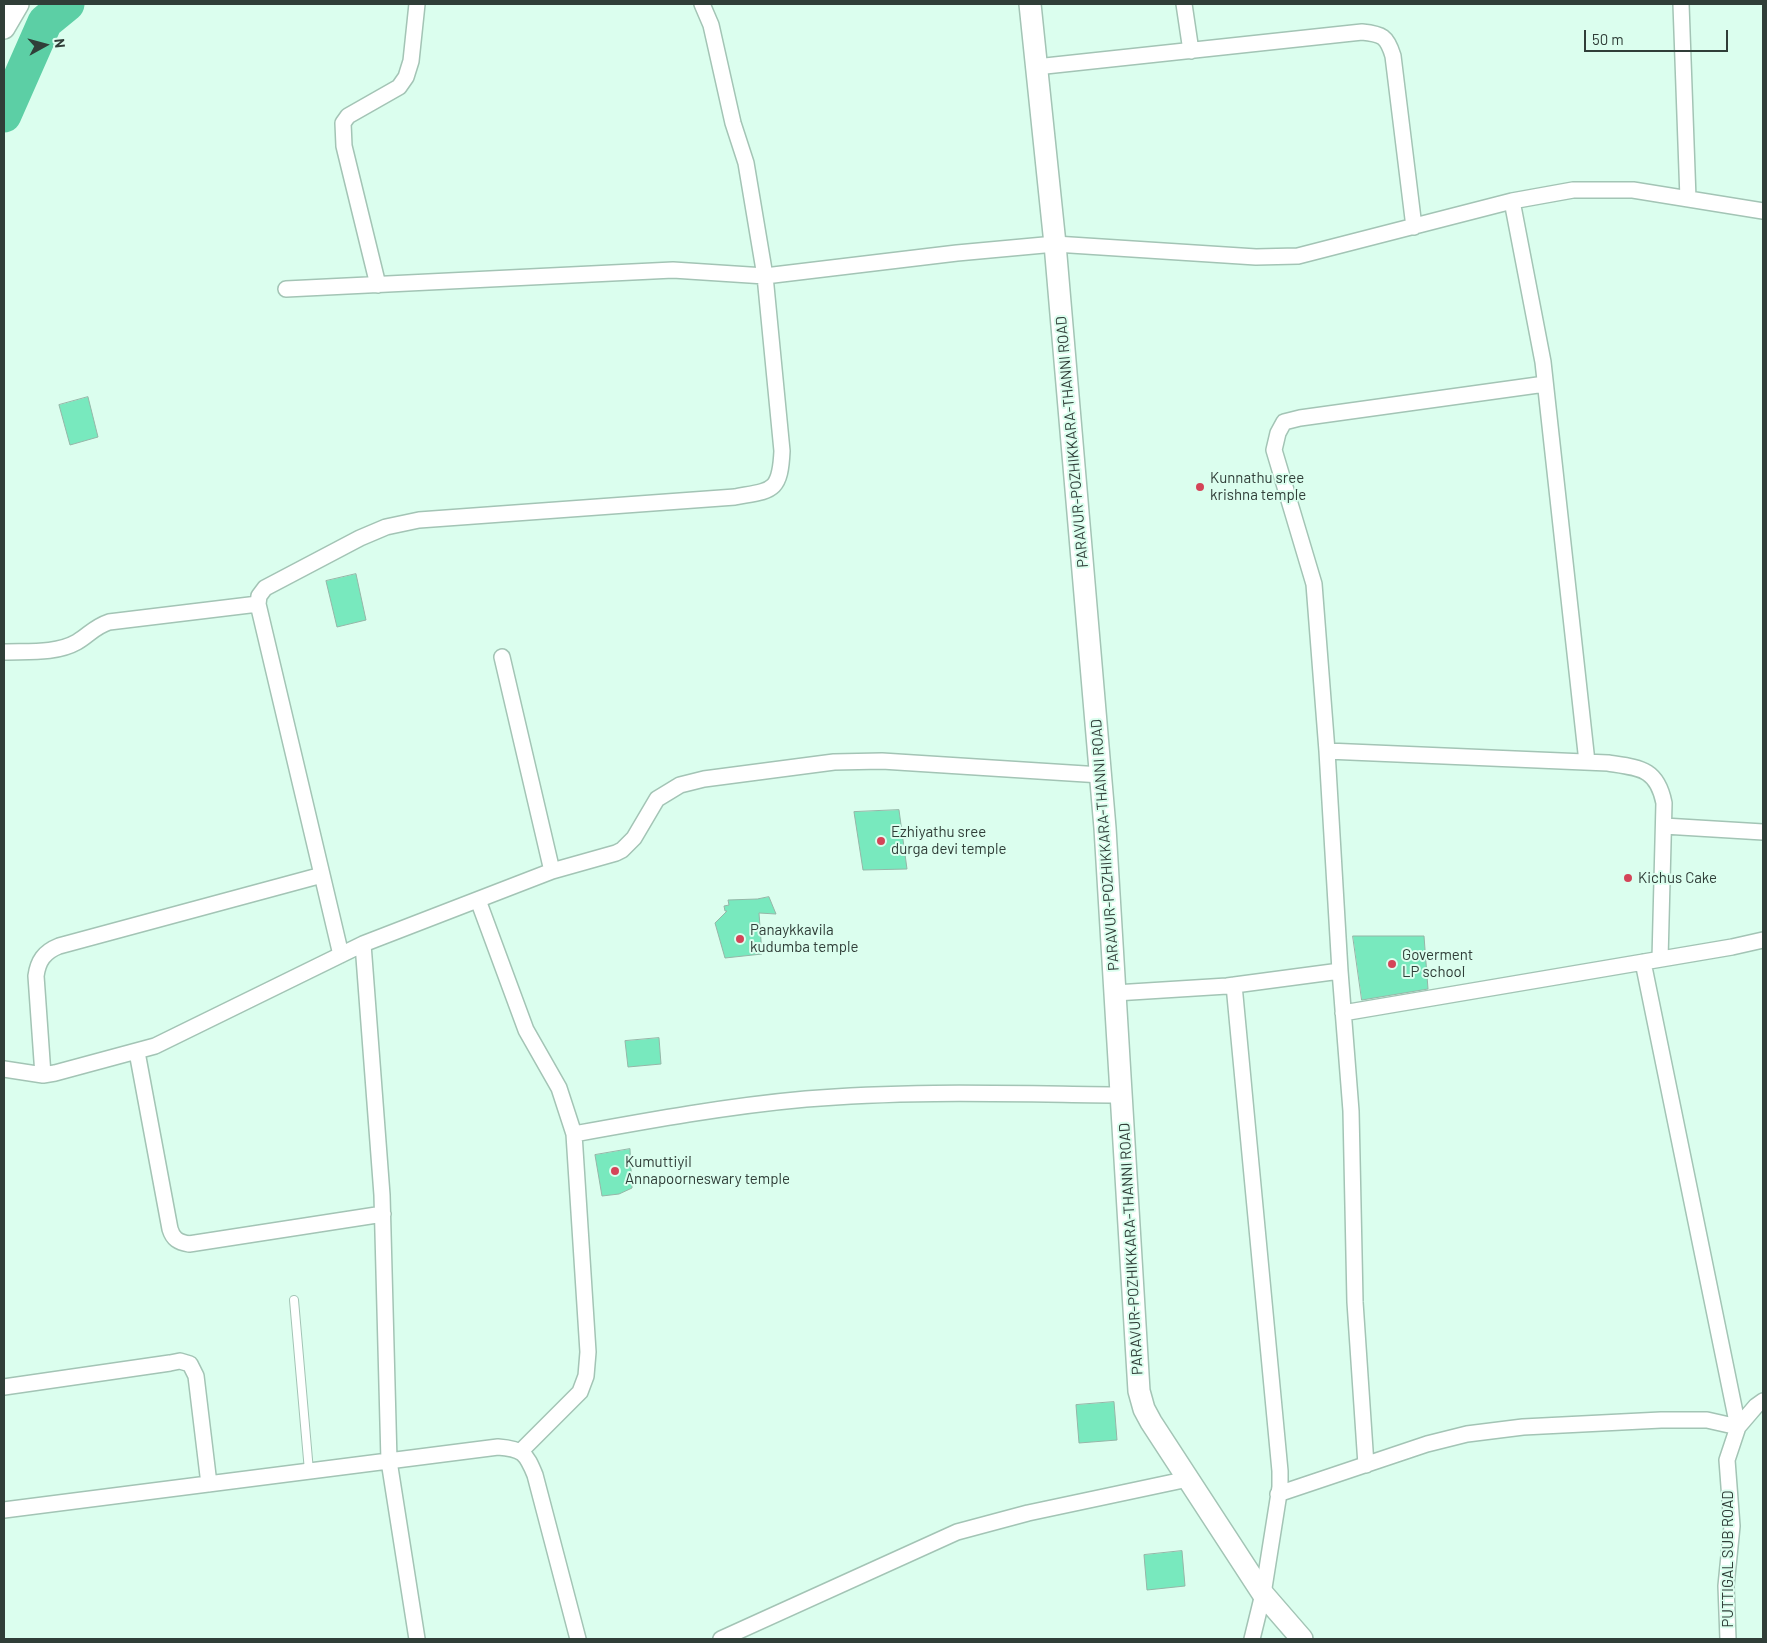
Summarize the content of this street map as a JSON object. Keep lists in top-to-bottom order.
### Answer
{
  "streets": {
    "main road": ["PARAVUR-POZHIKKARA-THANNI ROAD"],
    "street": ["PUTTIGAL SUB ROAD"]
  },
  "places": [
    "Kunnathu sree krishna temple",
    "Ezhiyathu sree durga devi temple",
    "Kichus Cake",
    "Panaykkavila kudumba temple",
    "Goverment LP school",
    "Kumuttiyil Annapoorneswary temple"
  ],
  "scale_bar": "50 m",
  "north": "right"
}
